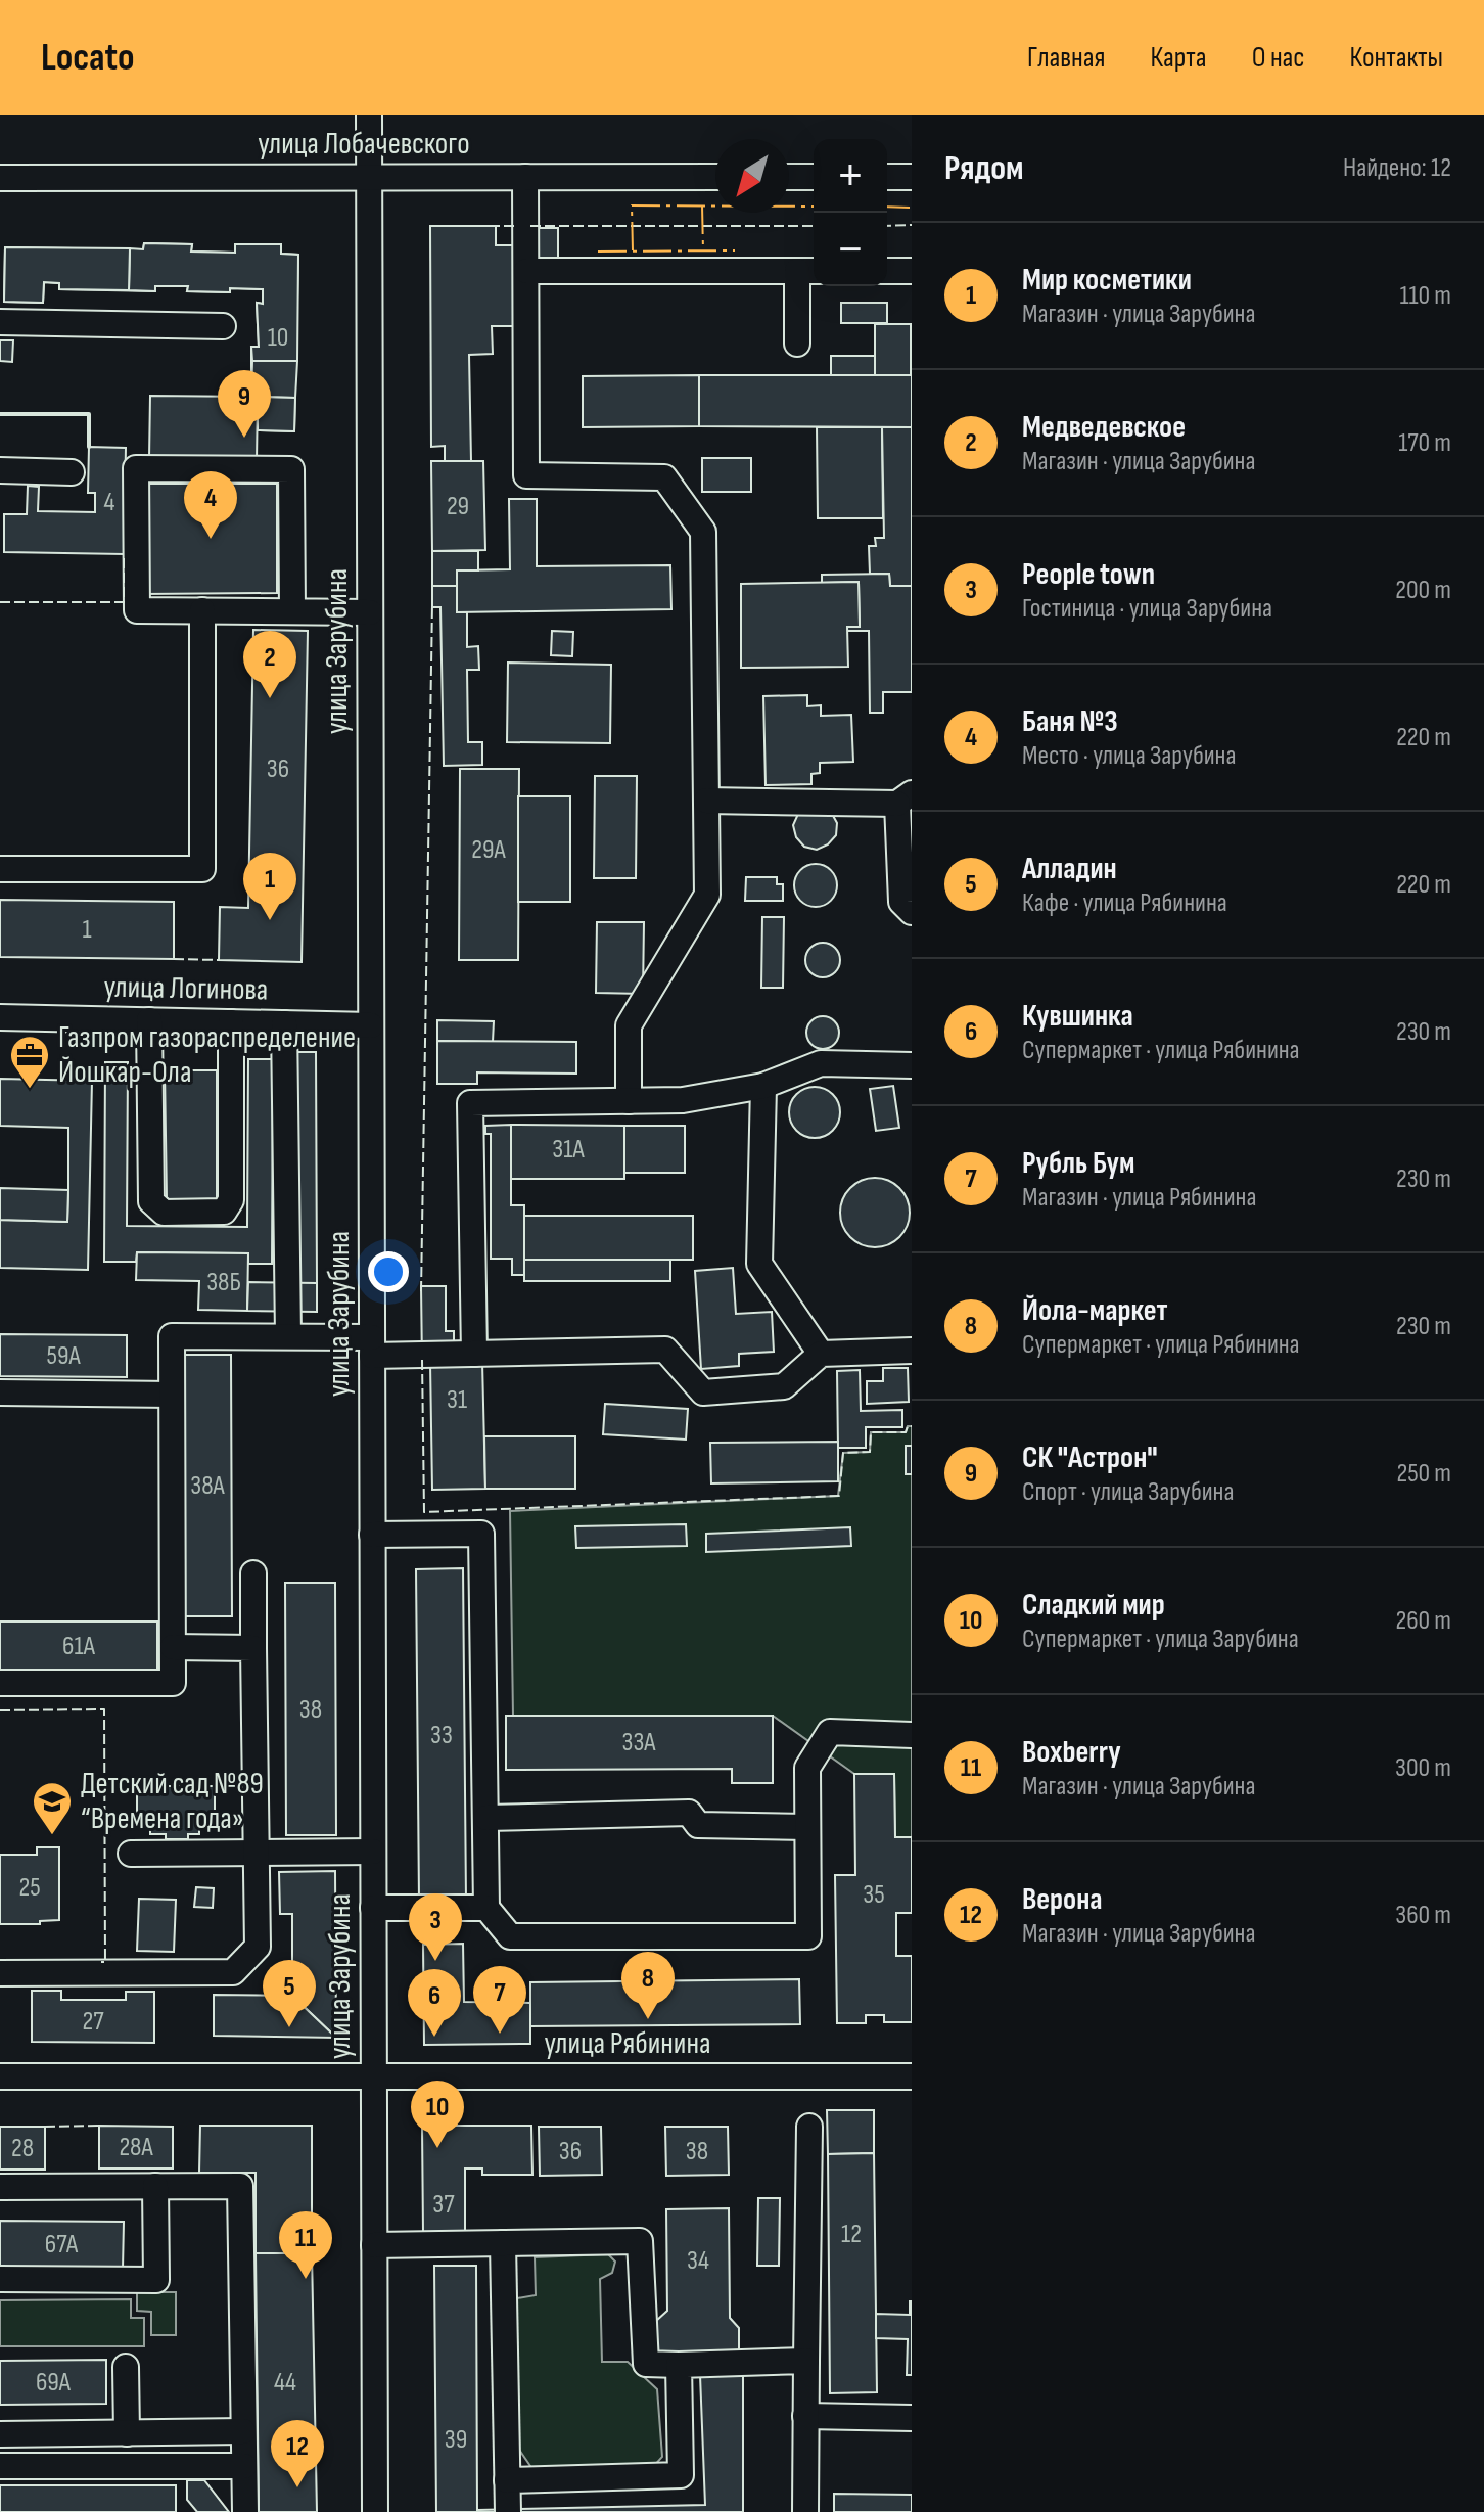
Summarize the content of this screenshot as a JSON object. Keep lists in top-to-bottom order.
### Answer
{
  "streets": {
    "street": [
      "улица Лобачевского",
      "улица Зарубина",
      "улица Логинова",
      "улица Рябинина"
    ]
  },
  "crossings": [
    ["улица Лобачевского", "улица Зарубина"],
    ["улица Зарубина", "улица Логинова"],
    ["улица Зарубина", "улица Рябинина"]
  ],
  "places": {
    "office": ["Газпром газораспределение Йошкар-Ола"],
    "school or university": ["Детский сад №89 “Времена года»"]
  },
  "house_numbers": [
    "10",
    "4",
    "29",
    "36",
    "29А",
    "1",
    "31А",
    "38Б",
    "59А",
    "31",
    "38А",
    "61А",
    "38",
    "33",
    "33А",
    "25",
    "35",
    "27",
    "28А",
    "28",
    "36",
    "38",
    "37",
    "12",
    "67А",
    "34",
    "69А",
    "44",
    "39"
  ],
  "north": "bottom left",
  "page": {
    "header": "Locato",
    "nav": [
      "Главная",
      "Карта",
      "О нас",
      "Контакты"
    ],
    "heading": ["Рядом", "Найдено: 12"],
    "map_buttons": ["+", "−"],
    "list": [
      {
        "mark": "1",
        "name": "Мир косметики",
        "note": "Магазин · улица Зарубина",
        "value": "110 m"
      },
      {
        "mark": "2",
        "name": "Медведевское",
        "note": "Магазин · улица Зарубина",
        "value": "170 m"
      },
      {
        "mark": "3",
        "name": "People town",
        "note": "Гостиница · улица Зарубина",
        "value": "200 m"
      },
      {
        "mark": "4",
        "name": "Баня №3",
        "note": "Место · улица Зарубина",
        "value": "220 m"
      },
      {
        "mark": "5",
        "name": "Алладин",
        "note": "Кафе · улица Рябинина",
        "value": "220 m"
      },
      {
        "mark": "6",
        "name": "Кувшинка",
        "note": "Супермаркет · улица Рябинина",
        "value": "230 m"
      },
      {
        "mark": "7",
        "name": "Рубль Бум",
        "note": "Магазин · улица Рябинина",
        "value": "230 m"
      },
      {
        "mark": "8",
        "name": "Йола-маркет",
        "note": "Супермаркет · улица Рябинина",
        "value": "230 m"
      },
      {
        "mark": "9",
        "name": "СК \"Астрон\"",
        "note": "Спорт · улица Зарубина",
        "value": "250 m"
      },
      {
        "mark": "10",
        "name": "Сладкий мир",
        "note": "Супермаркет · улица Зарубина",
        "value": "260 m"
      },
      {
        "mark": "11",
        "name": "Boxberry",
        "note": "Магазин · улица Зарубина",
        "value": "300 m"
      },
      {
        "mark": "12",
        "name": "Верона",
        "note": "Магазин · улица Зарубина",
        "value": "360 m"
      }
    ],
    "pins": [
      "9",
      "4",
      "2",
      "1",
      "3",
      "8",
      "5",
      "7",
      "6",
      "10",
      "11",
      "12"
    ]
  }
}
